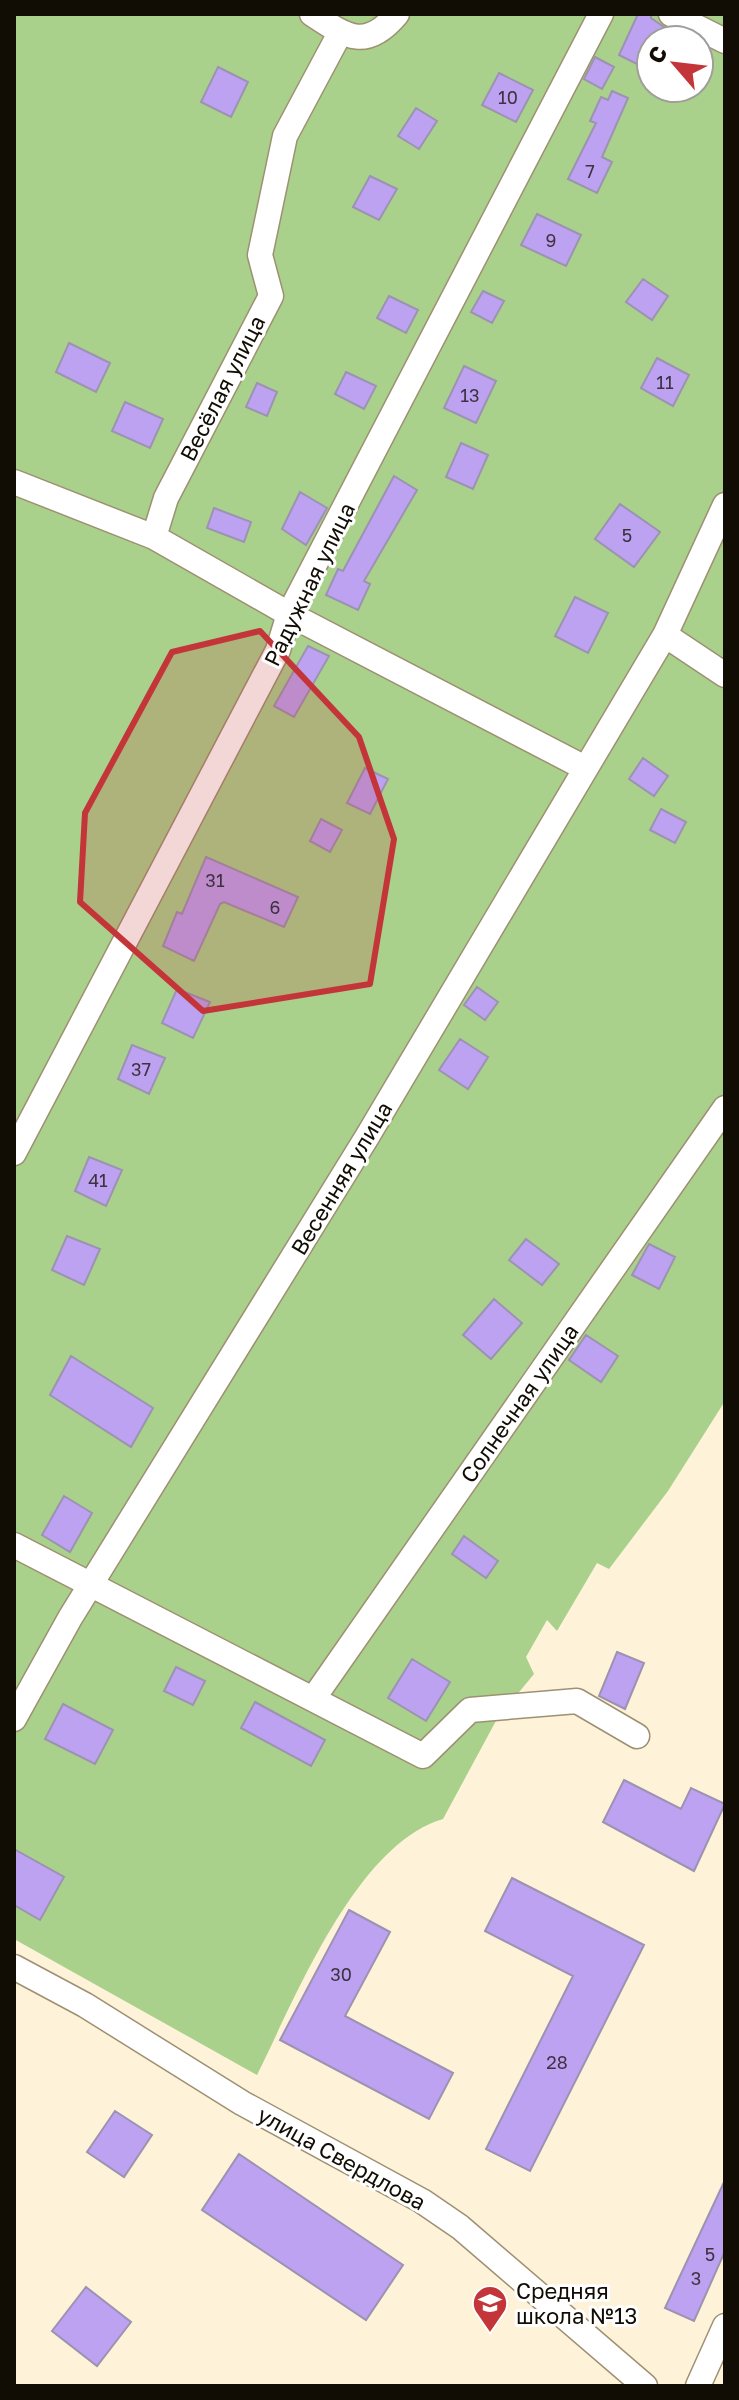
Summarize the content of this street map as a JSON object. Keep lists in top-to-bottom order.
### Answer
{
  "streets": {
    "street": [
      "Весёлая улица",
      "Радужная улица",
      "Весенняя улица",
      "Солнечная улица",
      "улица Свердлова"
    ]
  },
  "places": {
    "school or university": ["Средняя школа №13"]
  },
  "house_numbers": [
    "10",
    "7",
    "9",
    "11",
    "13",
    "5",
    "31",
    "6",
    "37",
    "41",
    "30",
    "28",
    "5",
    "3"
  ],
  "north": "top left"
}
